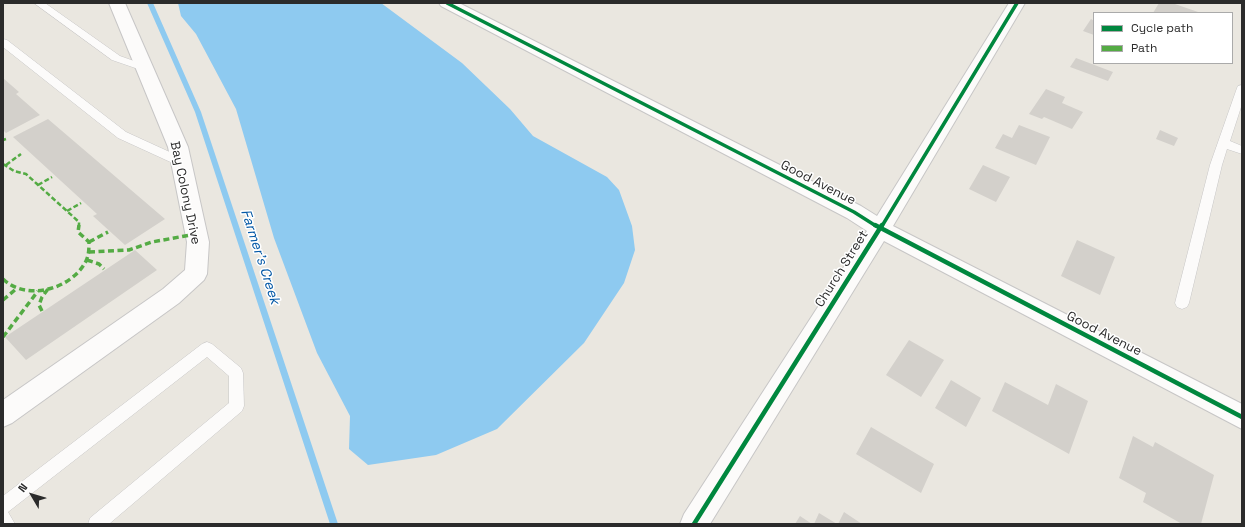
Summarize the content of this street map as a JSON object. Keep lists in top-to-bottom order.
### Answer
{
  "streets": {
    "street": ["Good Avenue", "Bay Colony Drive", "Church Street"]
  },
  "crossings": [
    ["Good Avenue", "Church Street"]
  ],
  "water": ["Farmer's Creek"],
  "legend": ["Cycle path", "Path"],
  "north": "top left"
}
